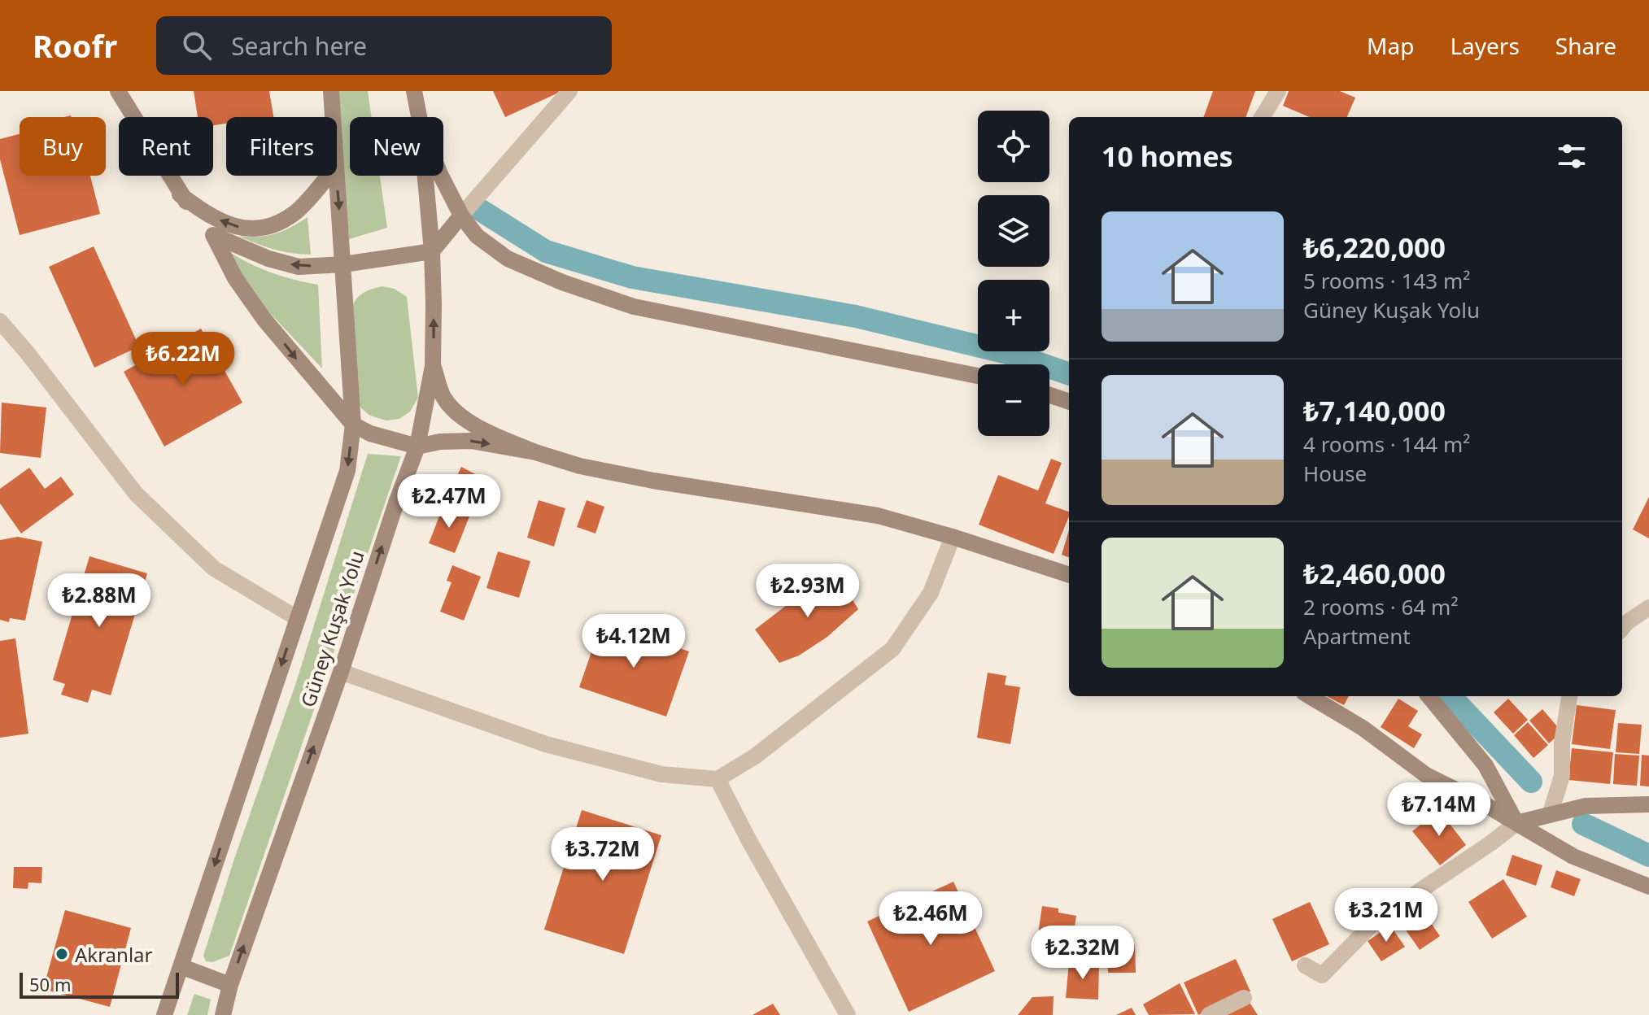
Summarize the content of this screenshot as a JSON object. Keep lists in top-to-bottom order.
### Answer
{
  "streets": {
    "main road": ["Güney Kuşak Yolu"]
  },
  "places": ["Akranlar"],
  "scale_bar": "50 m",
  "page": {
    "header": "Roofr",
    "search": "Search here",
    "nav": ["Map", "Layers", "Share"],
    "map_buttons": ["+", "−"],
    "chip": [
      "Buy",
      "Rent",
      "Filters",
      "New"
    ],
    "heading": "10 homes",
    "list": [
      {
        "name": "₺6,220,000",
        "note": "5 rooms · 143 m² · Güney Kuşak Yolu"
      },
      {
        "name": "₺7,140,000",
        "note": "4 rooms · 144 m² · House"
      },
      {
        "name": "₺2,460,000",
        "note": "2 rooms · 64 m² · Apartment"
      }
    ],
    "price": [
      "₺6.22M",
      "₺2.47M",
      "₺2.93M",
      "₺2.88M",
      "₺4.12M",
      "₺7.14M",
      "₺3.72M",
      "₺3.21M",
      "₺2.46M",
      "₺2.32M"
    ],
    "scale": "50 m"
  }
}
